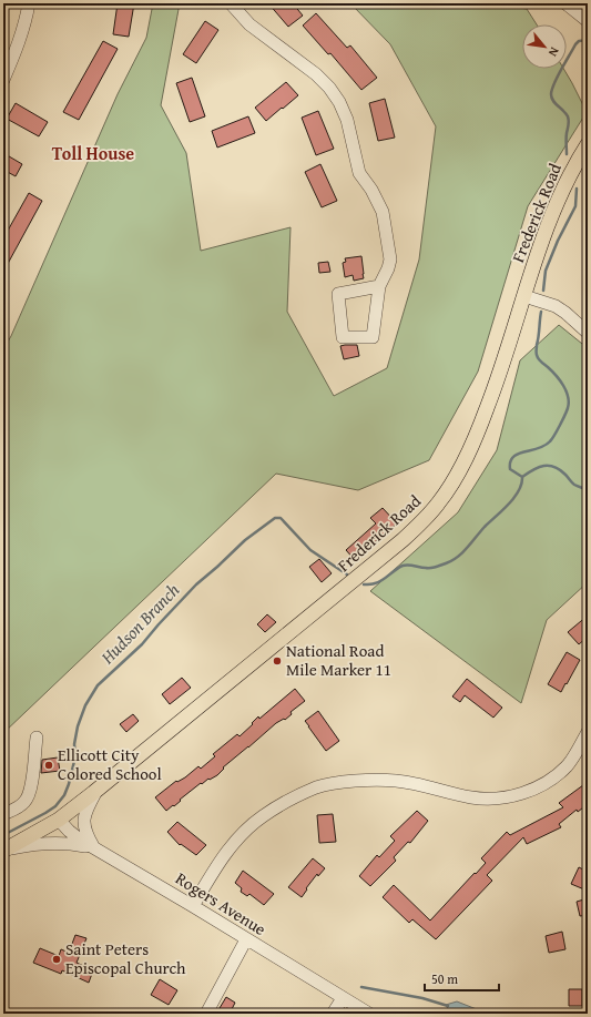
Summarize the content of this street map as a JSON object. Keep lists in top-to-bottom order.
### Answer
{
  "streets": {
    "main road": ["Frederick Road"],
    "street": ["Rogers Avenue"]
  },
  "crossings": [
    ["Frederick Road", "Rogers Avenue"]
  ],
  "districts": ["Toll House"],
  "water": ["Hudson Branch"],
  "places": ["National Road Mile Marker 11", "Ellicott City Colored School", "Saint Peters Episcopal Church"],
  "scale_bar": "50 m",
  "north": "bottom right"
}
